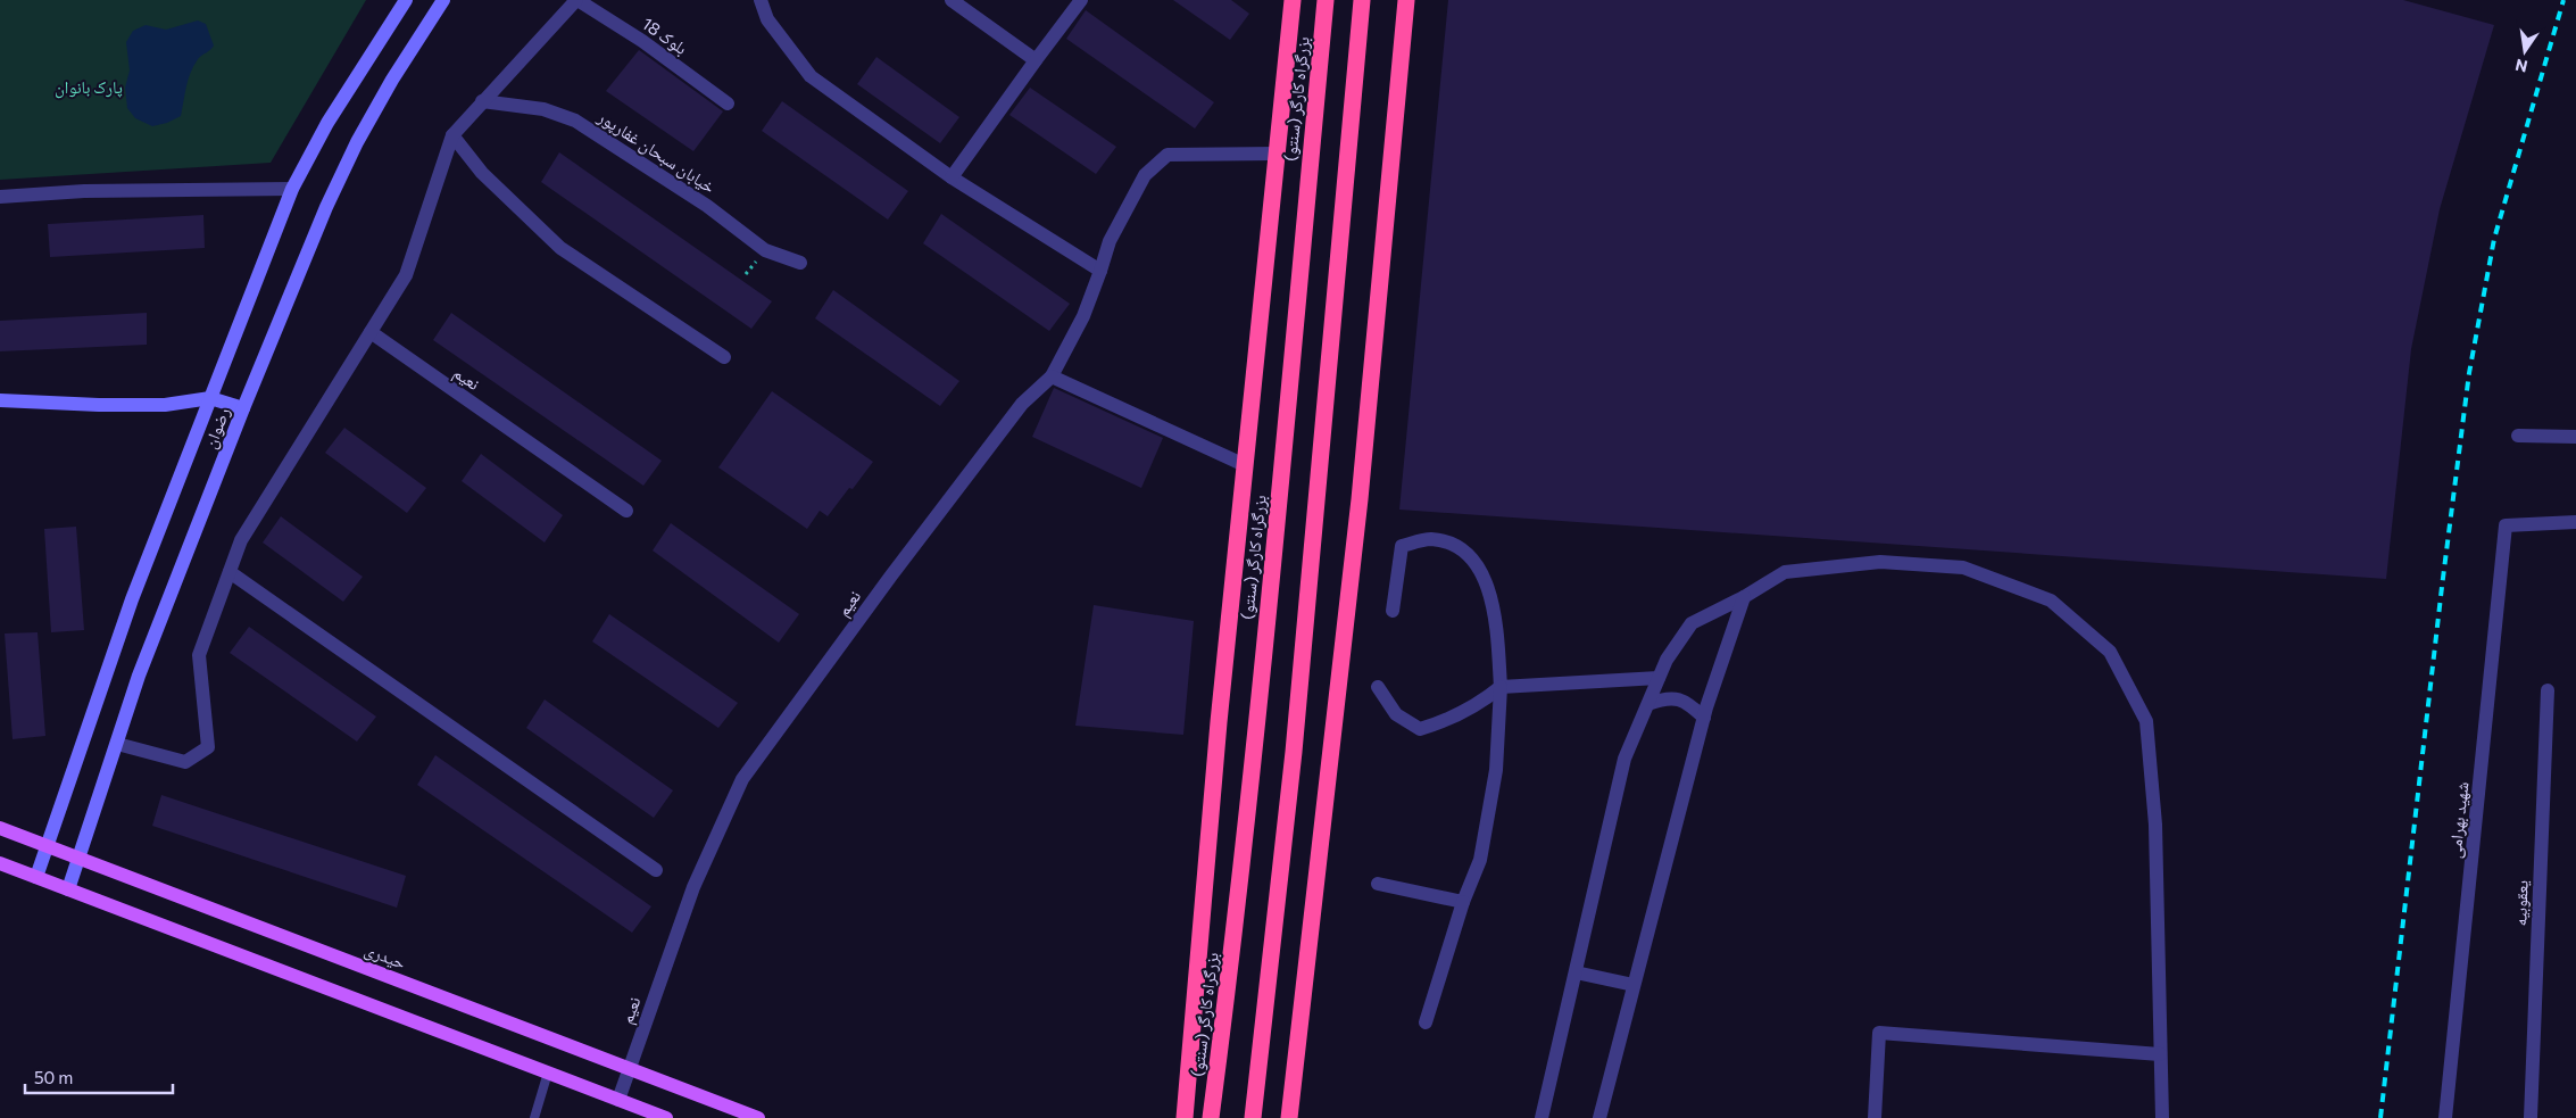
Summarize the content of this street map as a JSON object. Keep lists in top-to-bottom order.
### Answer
{
  "streets": {
    "highway": ["بزرگراه کارگر (سنتو)"],
    "main road": ["رضوان", "حیدری"],
    "street": [
      "بلوک 18",
      "خیابان سبحان غفارپور",
      "نعیم",
      "شهید بهرامی",
      "یعقوبیه"
    ]
  },
  "crossings": [
    ["نعیم", "حیدری"],
    ["رضوان", "حیدری"]
  ],
  "parks": ["پارک بانوان"],
  "scale_bar": "50 m",
  "north": "bottom"
}
